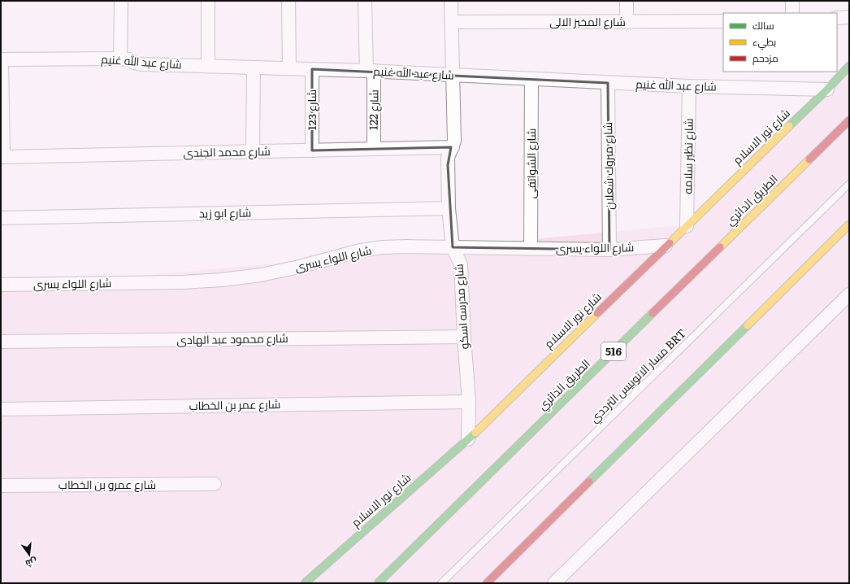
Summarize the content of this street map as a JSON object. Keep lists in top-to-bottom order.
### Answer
{
  "streets": {
    "main road": ["شارع نور الاسلام", "الطريق الدائري", "516"],
    "street": [
      "شارع المخبز الالى",
      "شارع عبد الله غنيم",
      "شارع 123",
      "شارع 122",
      "شارع محمد الجندى",
      "شارع نظير سلامه",
      "شارع الشواتفى",
      "شارع مبروك شعلان",
      "شارع ابو زيد",
      "شارع اللواء يسرى",
      "شارع مدرسه اسكو",
      "شارع محمود عبد الهادى",
      "شارع عمر بن الخطاب",
      "شارع عمرو بن الخطاب"
    ],
    "lane": ["مسار الاتوبيس الترددي BRT"]
  },
  "crossings": [
    ["شارع المخبز الالى", "شارع مدرسه اسكو"],
    ["شارع عبد الله غنيم", "شارع 123"],
    ["شارع عبد الله غنيم", "شارع 122"],
    ["شارع عبد الله غنيم", "شارع نور الاسلام"],
    ["شارع عبد الله غنيم", "شارع نظير سلامه"],
    ["شارع عبد الله غنيم", "شارع الشواتفى"],
    ["شارع عبد الله غنيم", "شارع مبروك شعلان"],
    ["شارع عبد الله غنيم", "شارع مدرسه اسكو"],
    ["شارع 123", "شارع محمد الجندى"],
    ["شارع 122", "شارع محمد الجندى"],
    ["شارع نور الاسلام", "شارع نظير سلامه"],
    ["شارع نور الاسلام", "شارع اللواء يسرى"],
    ["شارع نور الاسلام", "شارع مدرسه اسكو"],
    ["شارع محمد الجندى", "شارع مدرسه اسكو"],
    ["شارع الشواتفى", "شارع اللواء يسرى"],
    ["شارع مبروك شعلان", "شارع اللواء يسرى"],
    ["شارع ابو زيد", "شارع مدرسه اسكو"],
    ["شارع اللواء يسرى", "شارع مدرسه اسكو"],
    ["شارع مدرسه اسكو", "شارع محمود عبد الهادى"],
    ["شارع مدرسه اسكو", "شارع عمر بن الخطاب"]
  ],
  "legend": ["سالك", "بطيء", "مزدحم"],
  "north": "bottom"
}
